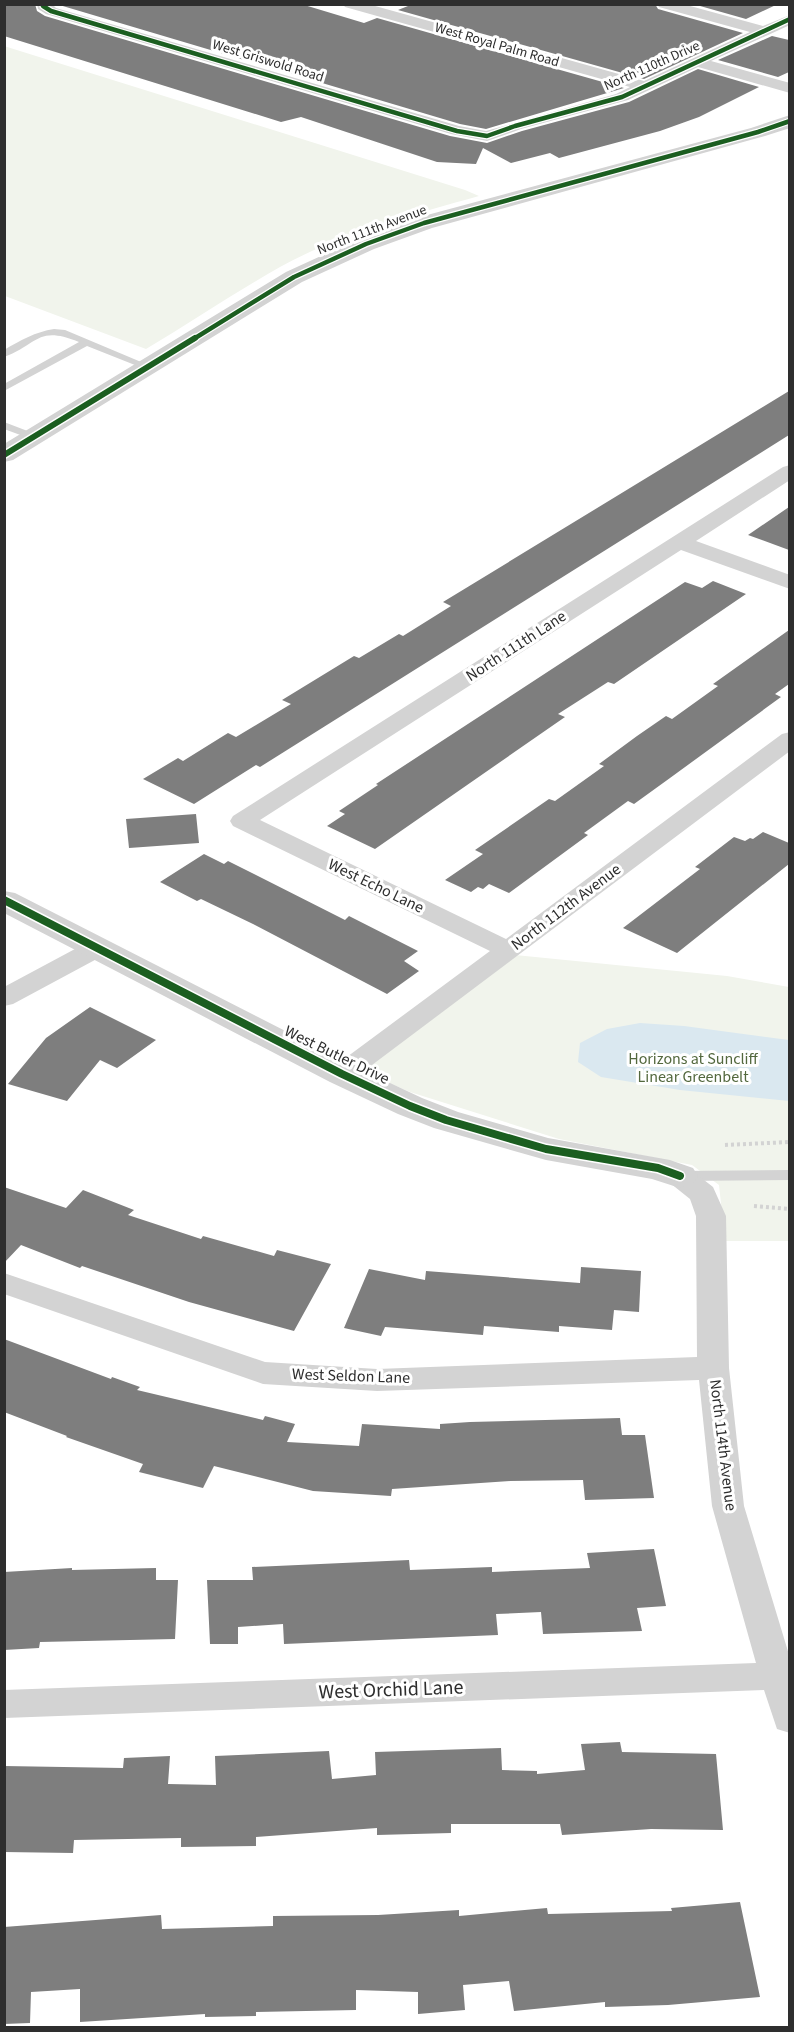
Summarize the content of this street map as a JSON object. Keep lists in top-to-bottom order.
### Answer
{
  "streets": {
    "street": [
      "West Royal Palm Road",
      "West Griswold Road",
      "North 110th Drive",
      "North 111th Avenue",
      "North 111th Lane",
      "West Echo Lane",
      "North 112th Avenue",
      "West Butler Drive",
      "West Seldon Lane",
      "North 114th Avenue",
      "West Orchid Lane"
    ]
  },
  "crossings": [
    ["West Royal Palm Road", "North 110th Drive"],
    ["West Griswold Road", "North 110th Drive"],
    ["North 111th Lane", "West Echo Lane"],
    ["West Echo Lane", "North 112th Avenue"],
    ["North 112th Avenue", "West Butler Drive"],
    ["West Butler Drive", "North 114th Avenue"],
    ["West Seldon Lane", "North 114th Avenue"],
    ["North 114th Avenue", "West Orchid Lane"]
  ],
  "parks": ["Horizons at Suncliff Linear Greenbelt"]
}
